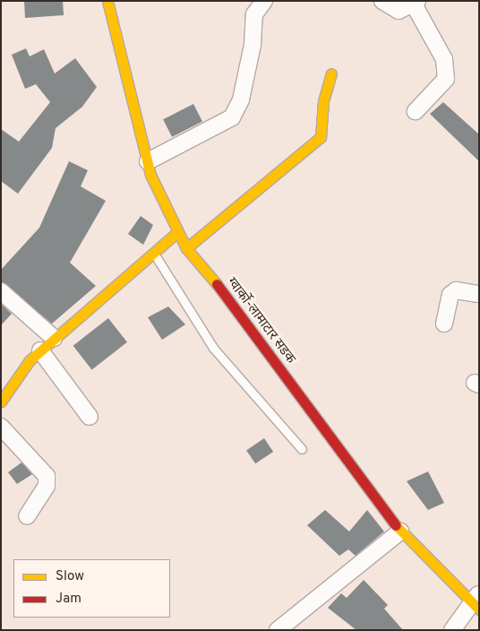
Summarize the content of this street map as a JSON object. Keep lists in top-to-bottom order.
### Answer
{
  "streets": {
    "main road": ["ग्वार्को-लामाटार सडक"]
  },
  "legend": ["Slow", "Jam"]
}
